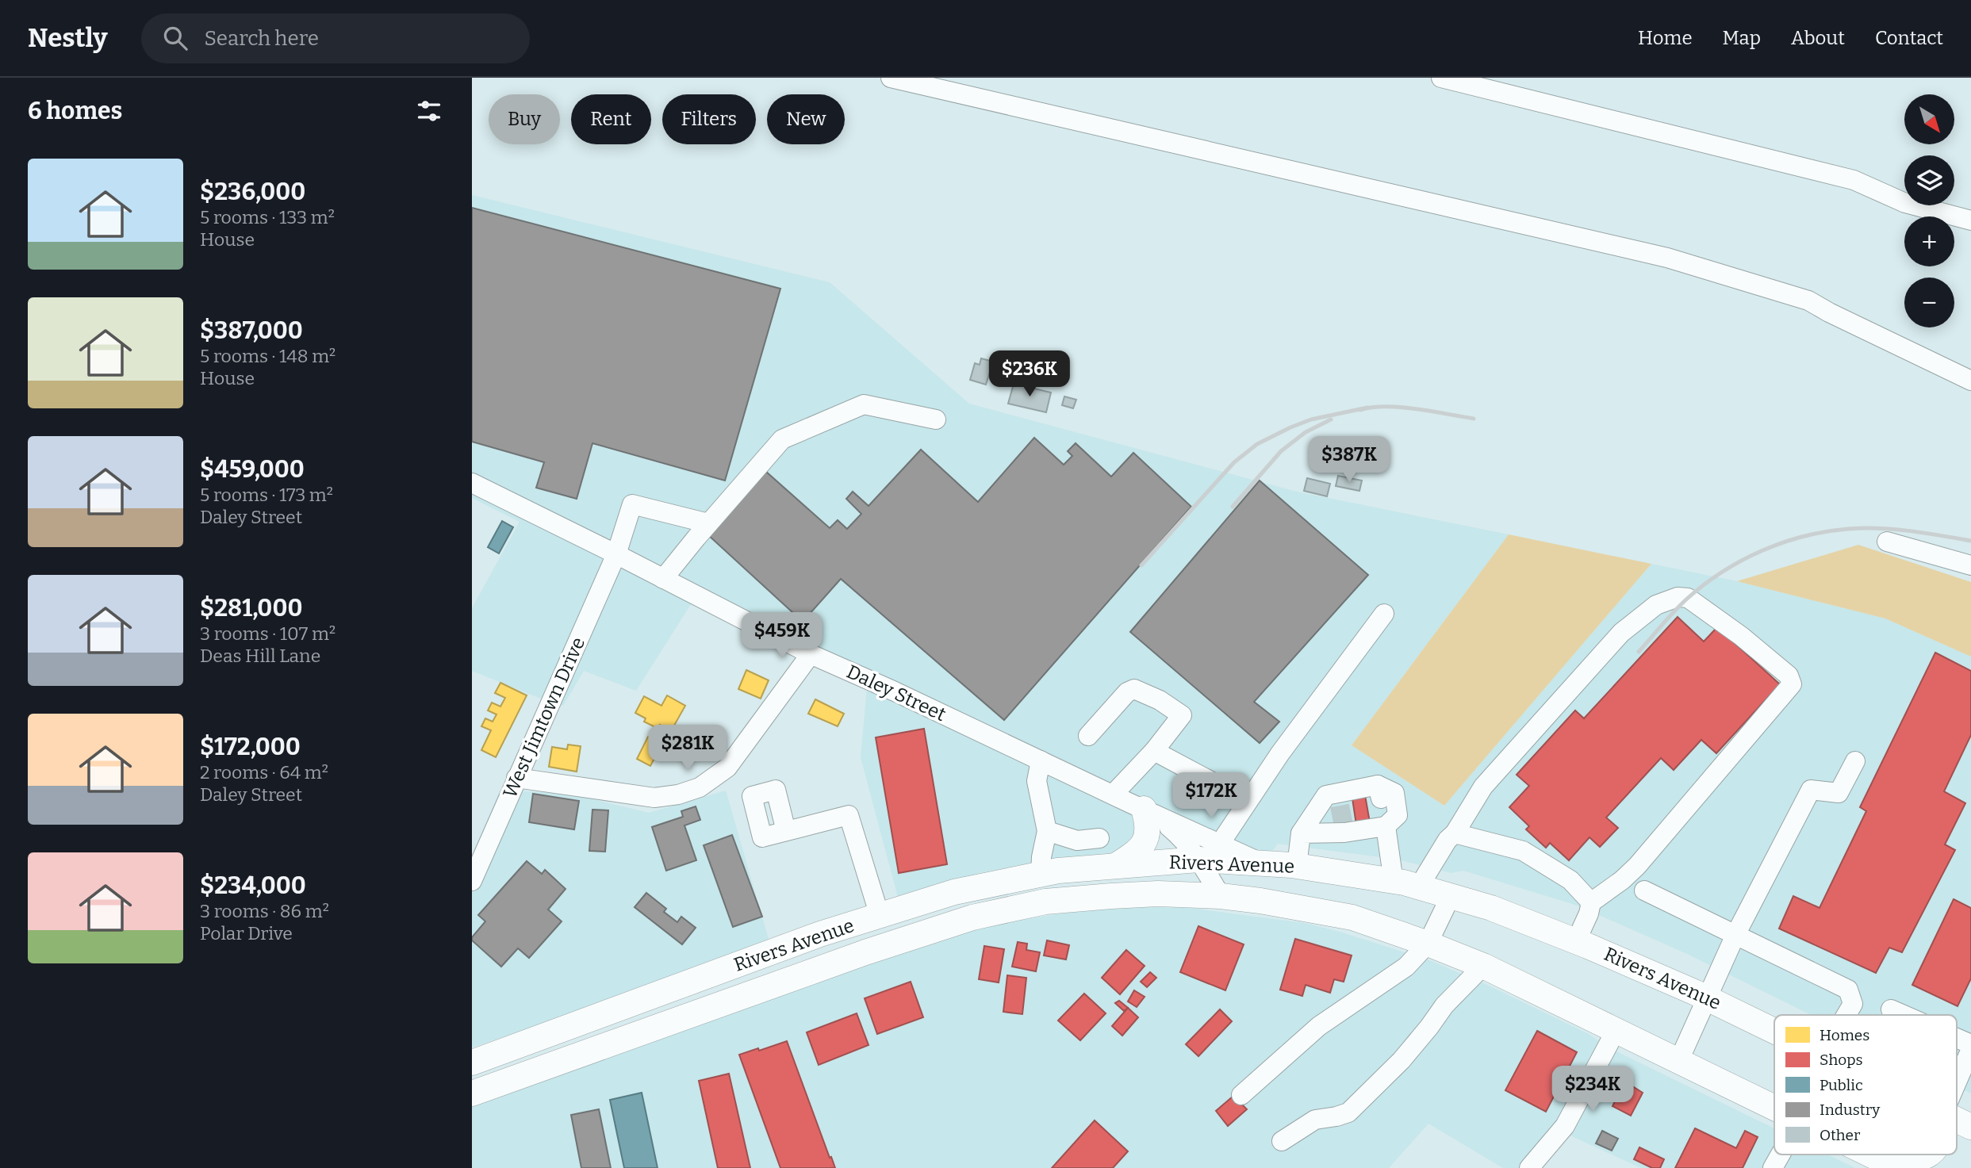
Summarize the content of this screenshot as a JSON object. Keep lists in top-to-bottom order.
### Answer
{
  "streets": {
    "main road": ["Rivers Avenue"],
    "street": ["Daley Street", "West Jimtown Drive"]
  },
  "crossings": [
    ["Daley Street", "West Jimtown Drive"],
    ["Daley Street", "Rivers Avenue"]
  ],
  "legend": [
    "Homes",
    "Shops",
    "Public",
    "Industry",
    "Other"
  ],
  "north": "bottom right",
  "page": {
    "header": "Nestly",
    "search": "Search here",
    "nav": [
      "Home",
      "Map",
      "About",
      "Contact"
    ],
    "heading": "6 homes",
    "map_buttons": ["+", "−"],
    "chip": [
      "Buy",
      "Rent",
      "Filters",
      "New"
    ],
    "list": [
      {
        "name": "$236,000",
        "note": "5 rooms · 133 m² · House"
      },
      {
        "name": "$387,000",
        "note": "5 rooms · 148 m² · House"
      },
      {
        "name": "$459,000",
        "note": "5 rooms · 173 m² · Daley Street"
      },
      {
        "name": "$281,000",
        "note": "3 rooms · 107 m² · Deas Hill Lane"
      },
      {
        "name": "$172,000",
        "note": "2 rooms · 64 m² · Daley Street"
      },
      {
        "name": "$234,000",
        "note": "3 rooms · 86 m² · Polar Drive"
      }
    ],
    "price": [
      "$236K",
      "$387K",
      "$459K",
      "$281K",
      "$172K",
      "$234K"
    ]
  }
}
